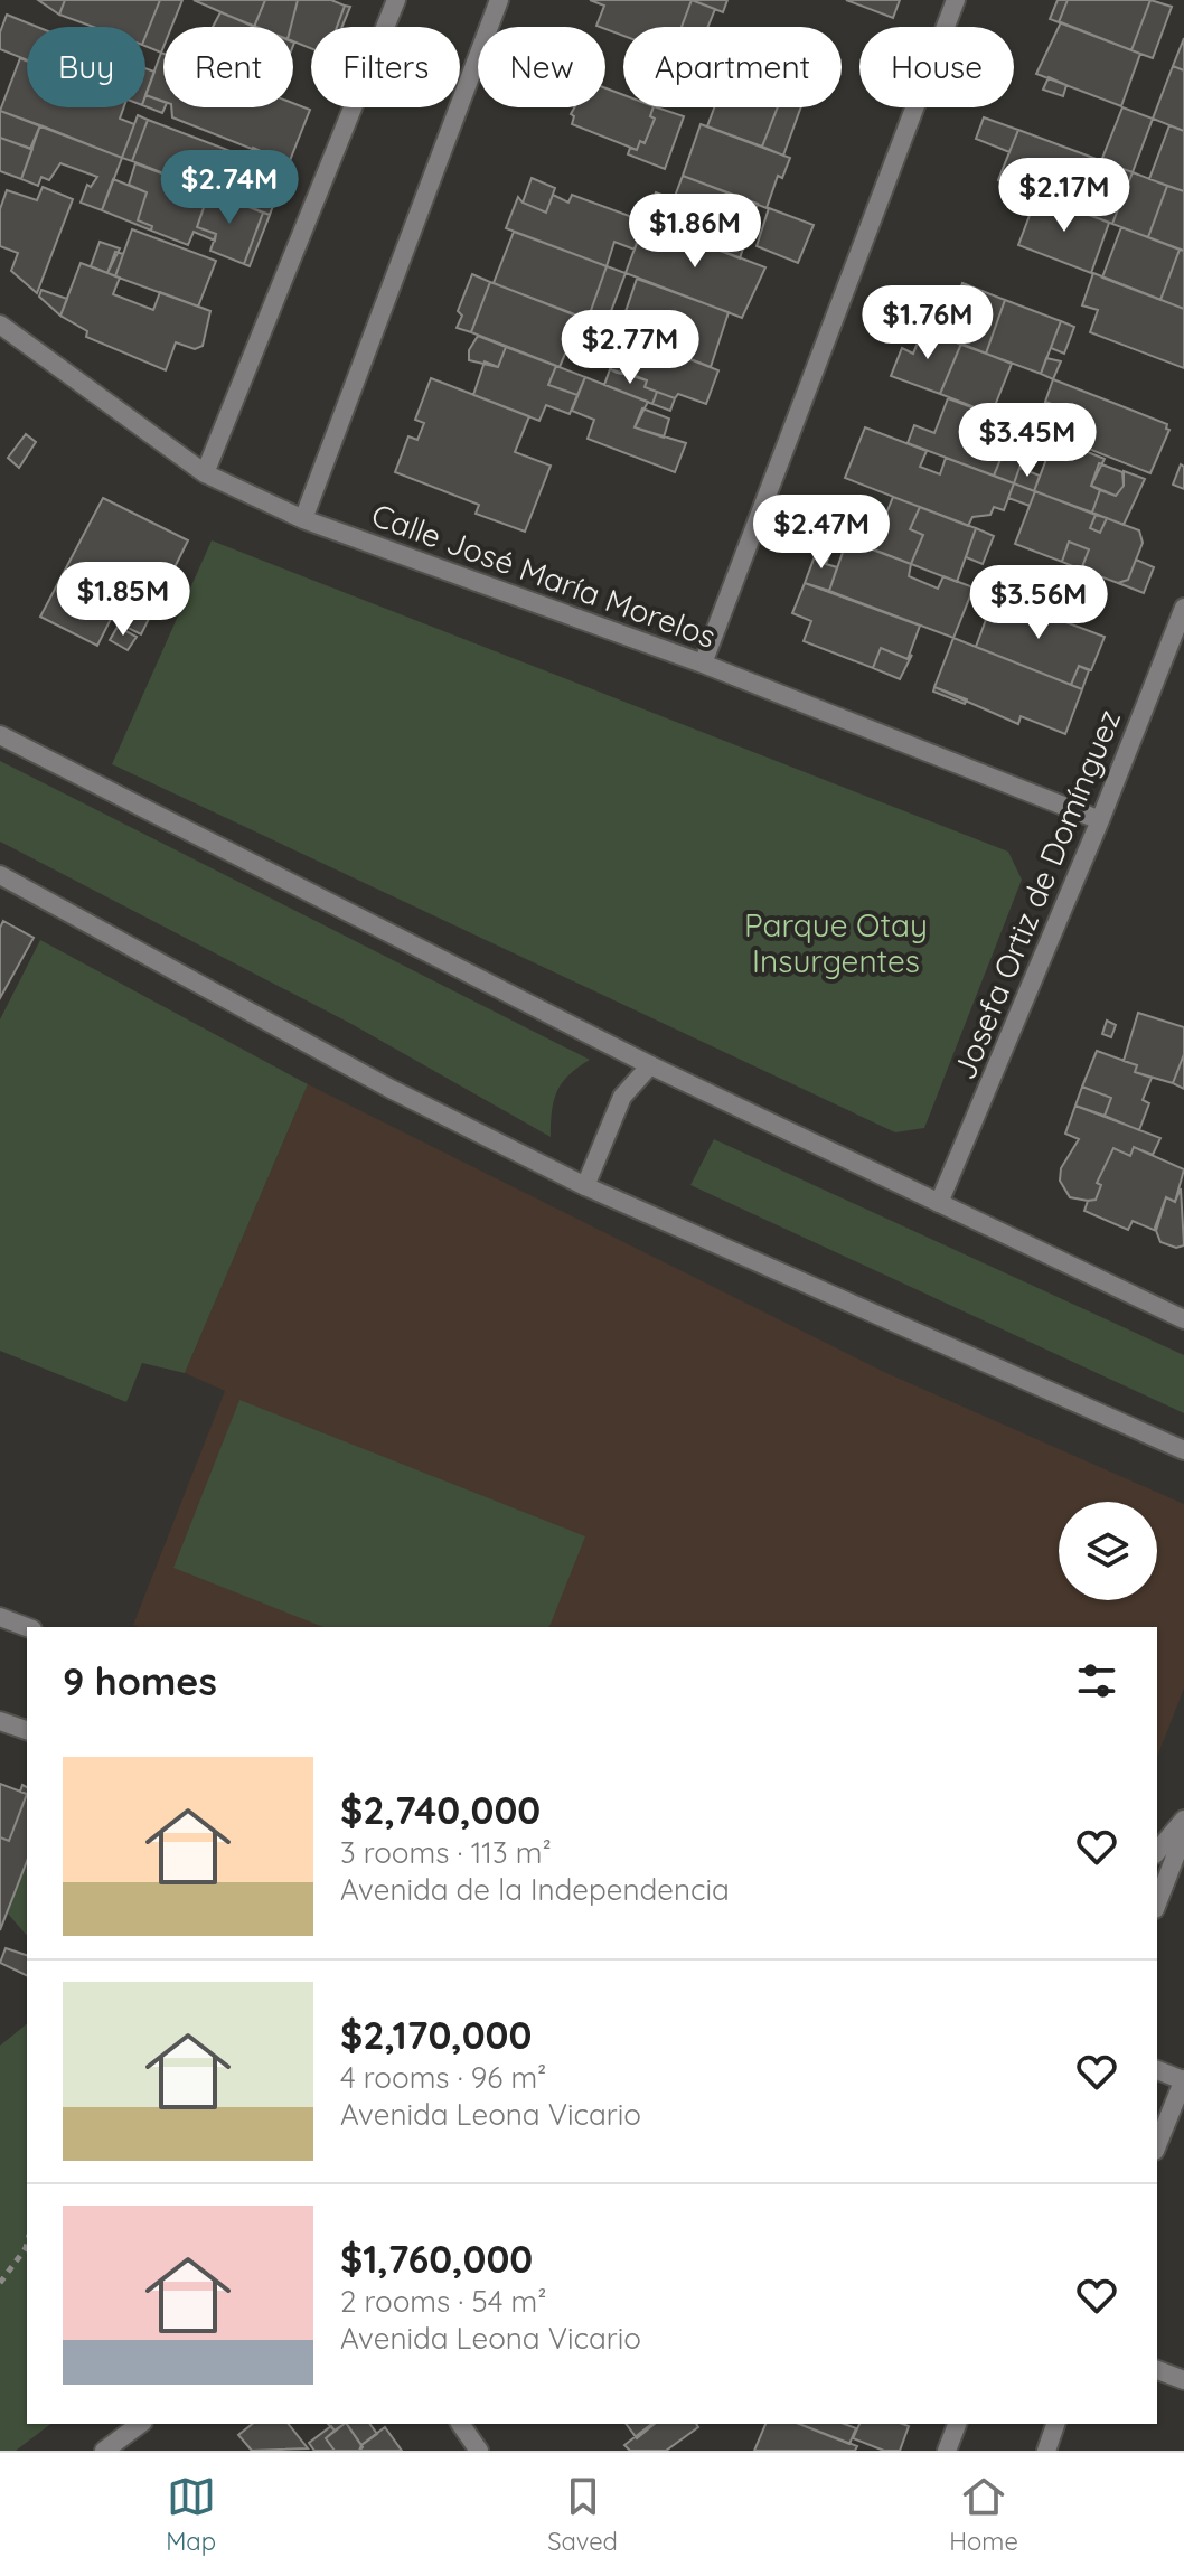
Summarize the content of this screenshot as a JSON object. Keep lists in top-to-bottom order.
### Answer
{
  "streets": {
    "street": ["Calle José María Morelos", "Josefa Ortiz de Domínguez"]
  },
  "crossings": [
    ["Calle José María Morelos", "Josefa Ortiz de Domínguez"]
  ],
  "parks": ["Parque Otay Insurgentes"],
  "page": {
    "chip": [
      "Buy",
      "Rent",
      "Filters",
      "New",
      "Apartment",
      "House"
    ],
    "price": [
      "$2.74M",
      "$2.17M",
      "$1.86M",
      "$1.76M",
      "$2.77M",
      "$3.45M",
      "$2.47M",
      "$1.85M",
      "$3.56M"
    ],
    "heading": "9 homes",
    "list": [
      {
        "name": "$2,740,000",
        "note": "3 rooms · 113 m² · Avenida de la Independencia"
      },
      {
        "name": "$2,170,000",
        "note": "4 rooms · 96 m² · Avenida Leona Vicario"
      },
      {
        "name": "$1,760,000",
        "note": "2 rooms · 54 m² · Avenida Leona Vicario"
      }
    ],
    "tabs": ["Map", "Saved", "Home"]
  }
}
